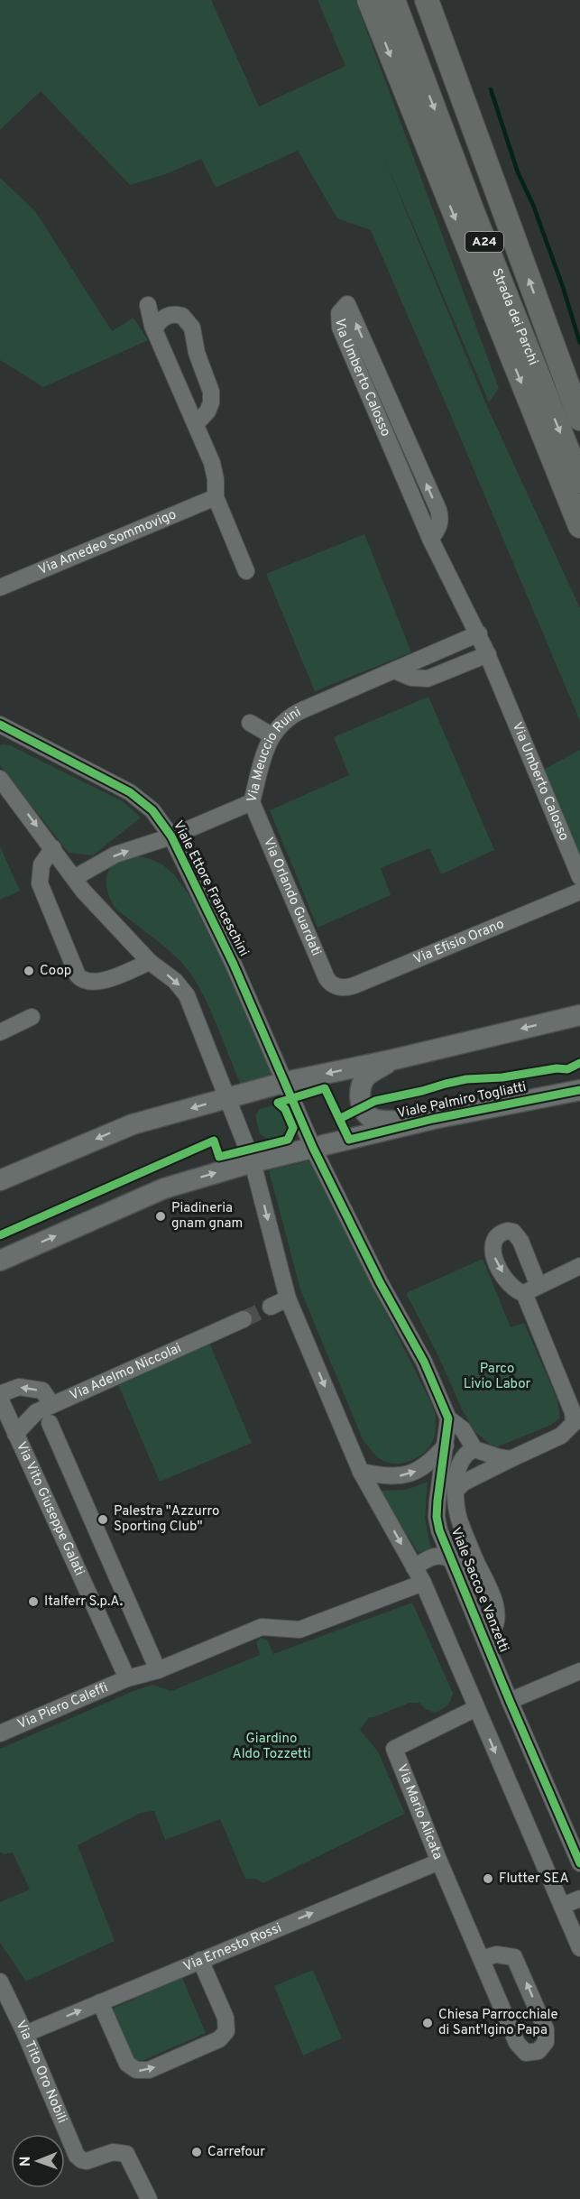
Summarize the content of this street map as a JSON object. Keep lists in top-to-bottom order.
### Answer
{
  "streets": {
    "highway": ["A24", "Strada dei Parchi"],
    "main road": ["Viale Palmiro Togliatti"],
    "street": [
      "Via Umberto Calosso",
      "Via Amedeo Sommovigo",
      "Via Meuccio Ruini",
      "Viale Ettore Franceschini",
      "Via Orlando Guardati",
      "Via Efisio Orano",
      "Via Adelmo Niccolai",
      "Via Vito Giuseppe Galati",
      "Viale Sacco e Vanzetti",
      "Via Piero Caleffi",
      "Via Mario Alicata",
      "Via Ernesto Rossi",
      "Via Tito Oro Nobili"
    ]
  },
  "crossings": [
    ["Via Umberto Calosso", "Via Meuccio Ruini"],
    ["Via Meuccio Ruini", "Viale Ettore Franceschini"],
    ["Via Meuccio Ruini", "Via Orlando Guardati"],
    ["Viale Ettore Franceschini", "Viale Palmiro Togliatti"],
    ["Viale Ettore Franceschini", "Viale Sacco e Vanzetti"],
    ["Via Orlando Guardati", "Via Efisio Orano"],
    ["Viale Palmiro Togliatti", "Viale Sacco e Vanzetti"],
    ["Via Adelmo Niccolai", "Via Vito Giuseppe Galati"],
    ["Via Vito Giuseppe Galati", "Via Piero Caleffi"],
    ["Via Mario Alicata", "Via Ernesto Rossi"],
    ["Via Ernesto Rossi", "Via Tito Oro Nobili"]
  ],
  "one_way": ["Via Ernesto Rossi"],
  "parks": ["Parco Livio Labor", "Giardino Aldo Tozzetti"],
  "places": [
    "Coop",
    "Piadineria gnam gnam",
    "Palestra \"Azzurro Sporting Club\"",
    "Italferr S.p.A.",
    "Flutter SEA",
    "Chiesa Parrocchiale di Sant'Igino Papa",
    "Carrefour"
  ],
  "north": "left"
}
